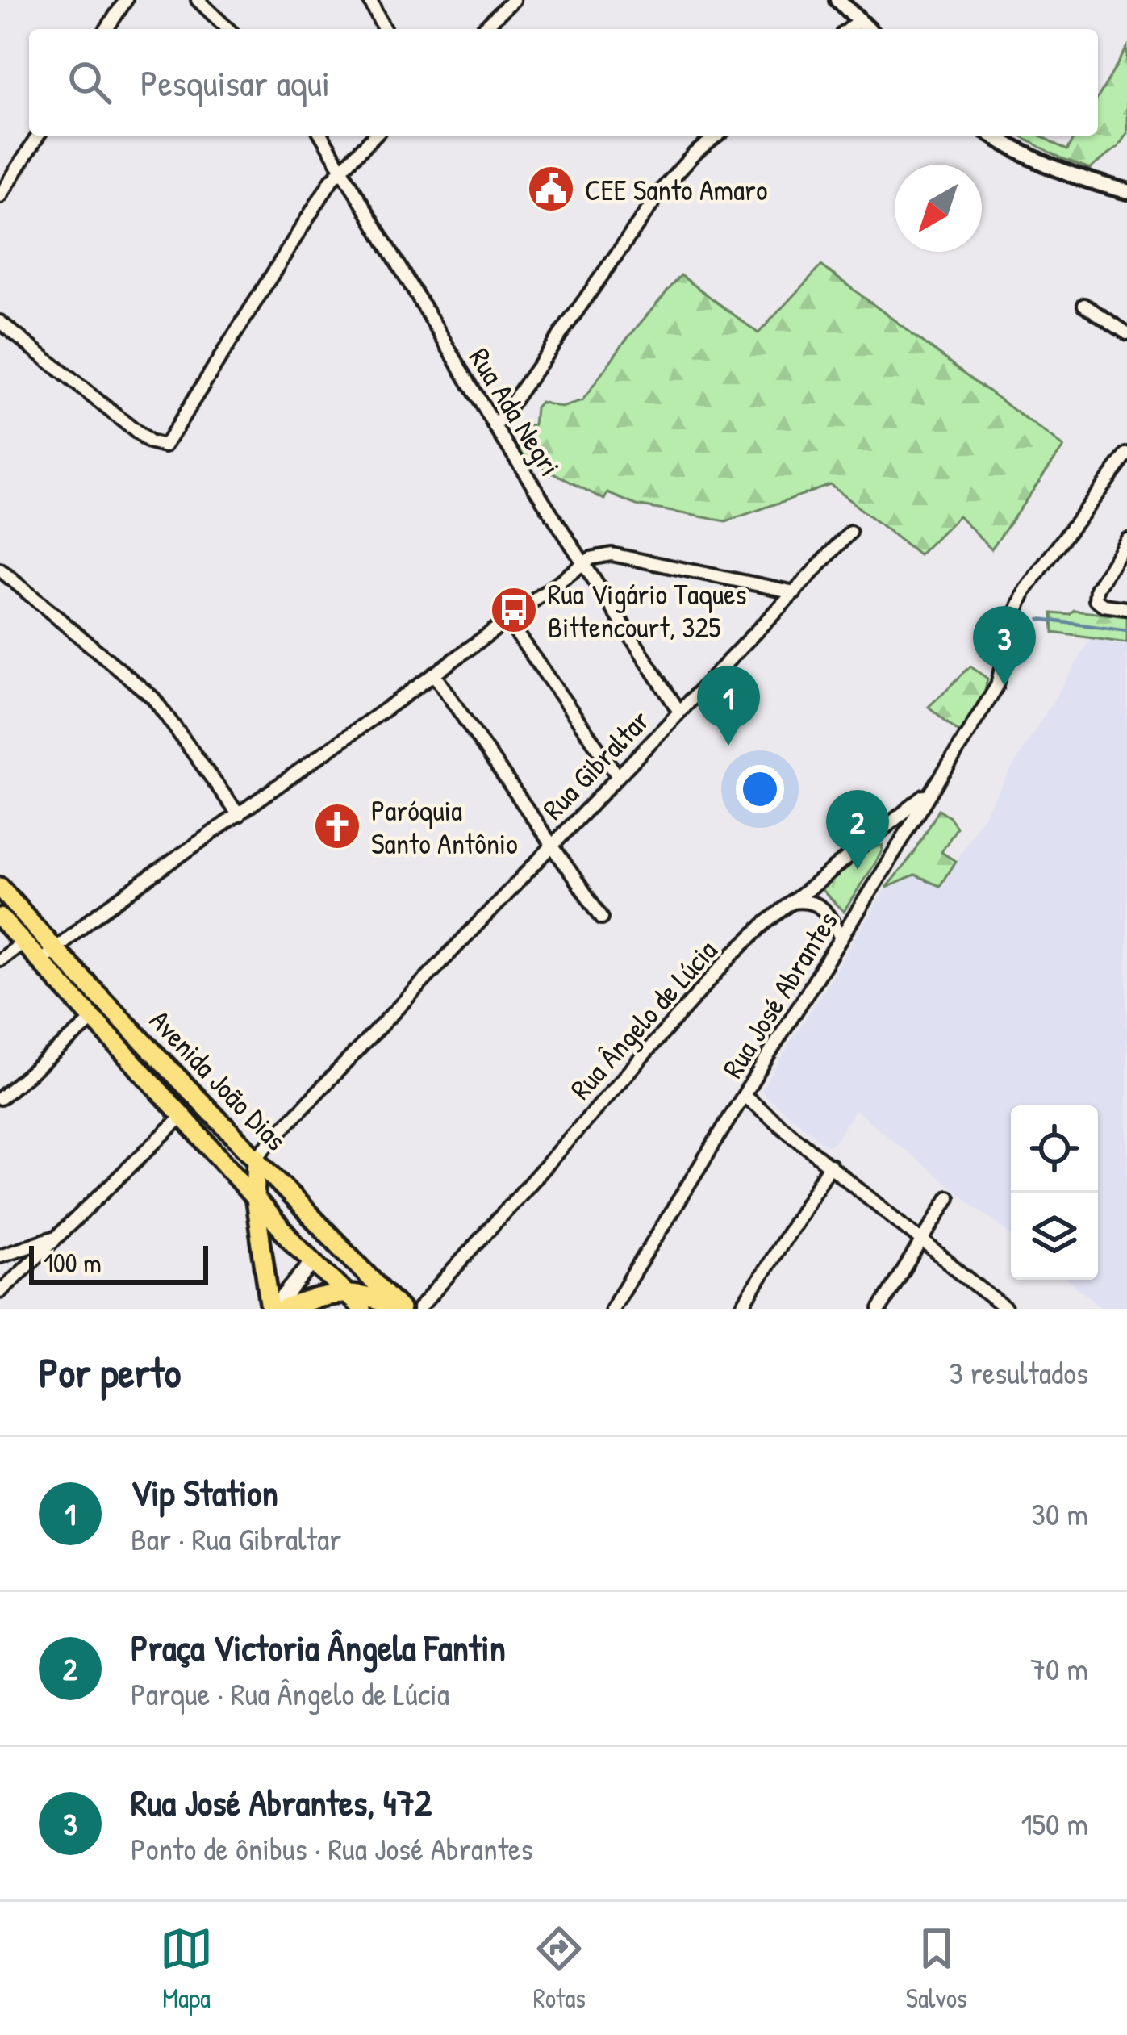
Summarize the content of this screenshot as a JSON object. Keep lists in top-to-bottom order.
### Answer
{
  "streets": {
    "main road": ["Avenida João Dias"],
    "street": [
      "Rua Ada Negri",
      "Rua Gibraltar",
      "Rua José Abrantes",
      "Rua Ângelo de Lúcia"
    ]
  },
  "crossings": [
    ["Rua Ada Negri", "Rua Gibraltar"],
    ["Rua Gibraltar", "Avenida João Dias"],
    ["Rua José Abrantes", "Rua Ângelo de Lúcia"]
  ],
  "places": {
    "public building": ["CEE Santo Amaro"],
    "bus stop": ["Rua Vigário Taques Bittencourt, 325"],
    "church": ["Paróquia Santo Antônio"]
  },
  "scale_bar": "100 m",
  "north": "bottom left",
  "page": {
    "search": "Pesquisar aqui",
    "pins": ["3", "1", "2"],
    "scale": "100 m",
    "heading": ["Por perto", "3 resultados"],
    "list": [
      {
        "mark": "1",
        "name": "Vip Station",
        "note": "Bar · Rua Gibraltar",
        "value": "30 m"
      },
      {
        "mark": "2",
        "name": "Praça Victoria Ângela Fantin",
        "note": "Parque · Rua Ângelo de Lúcia",
        "value": "70 m"
      },
      {
        "mark": "3",
        "name": "Rua José Abrantes, 472",
        "note": "Ponto de ônibus · Rua José Abrantes",
        "value": "150 m"
      }
    ],
    "nav": ["Mapa", "Rotas", "Salvos"]
  }
}
